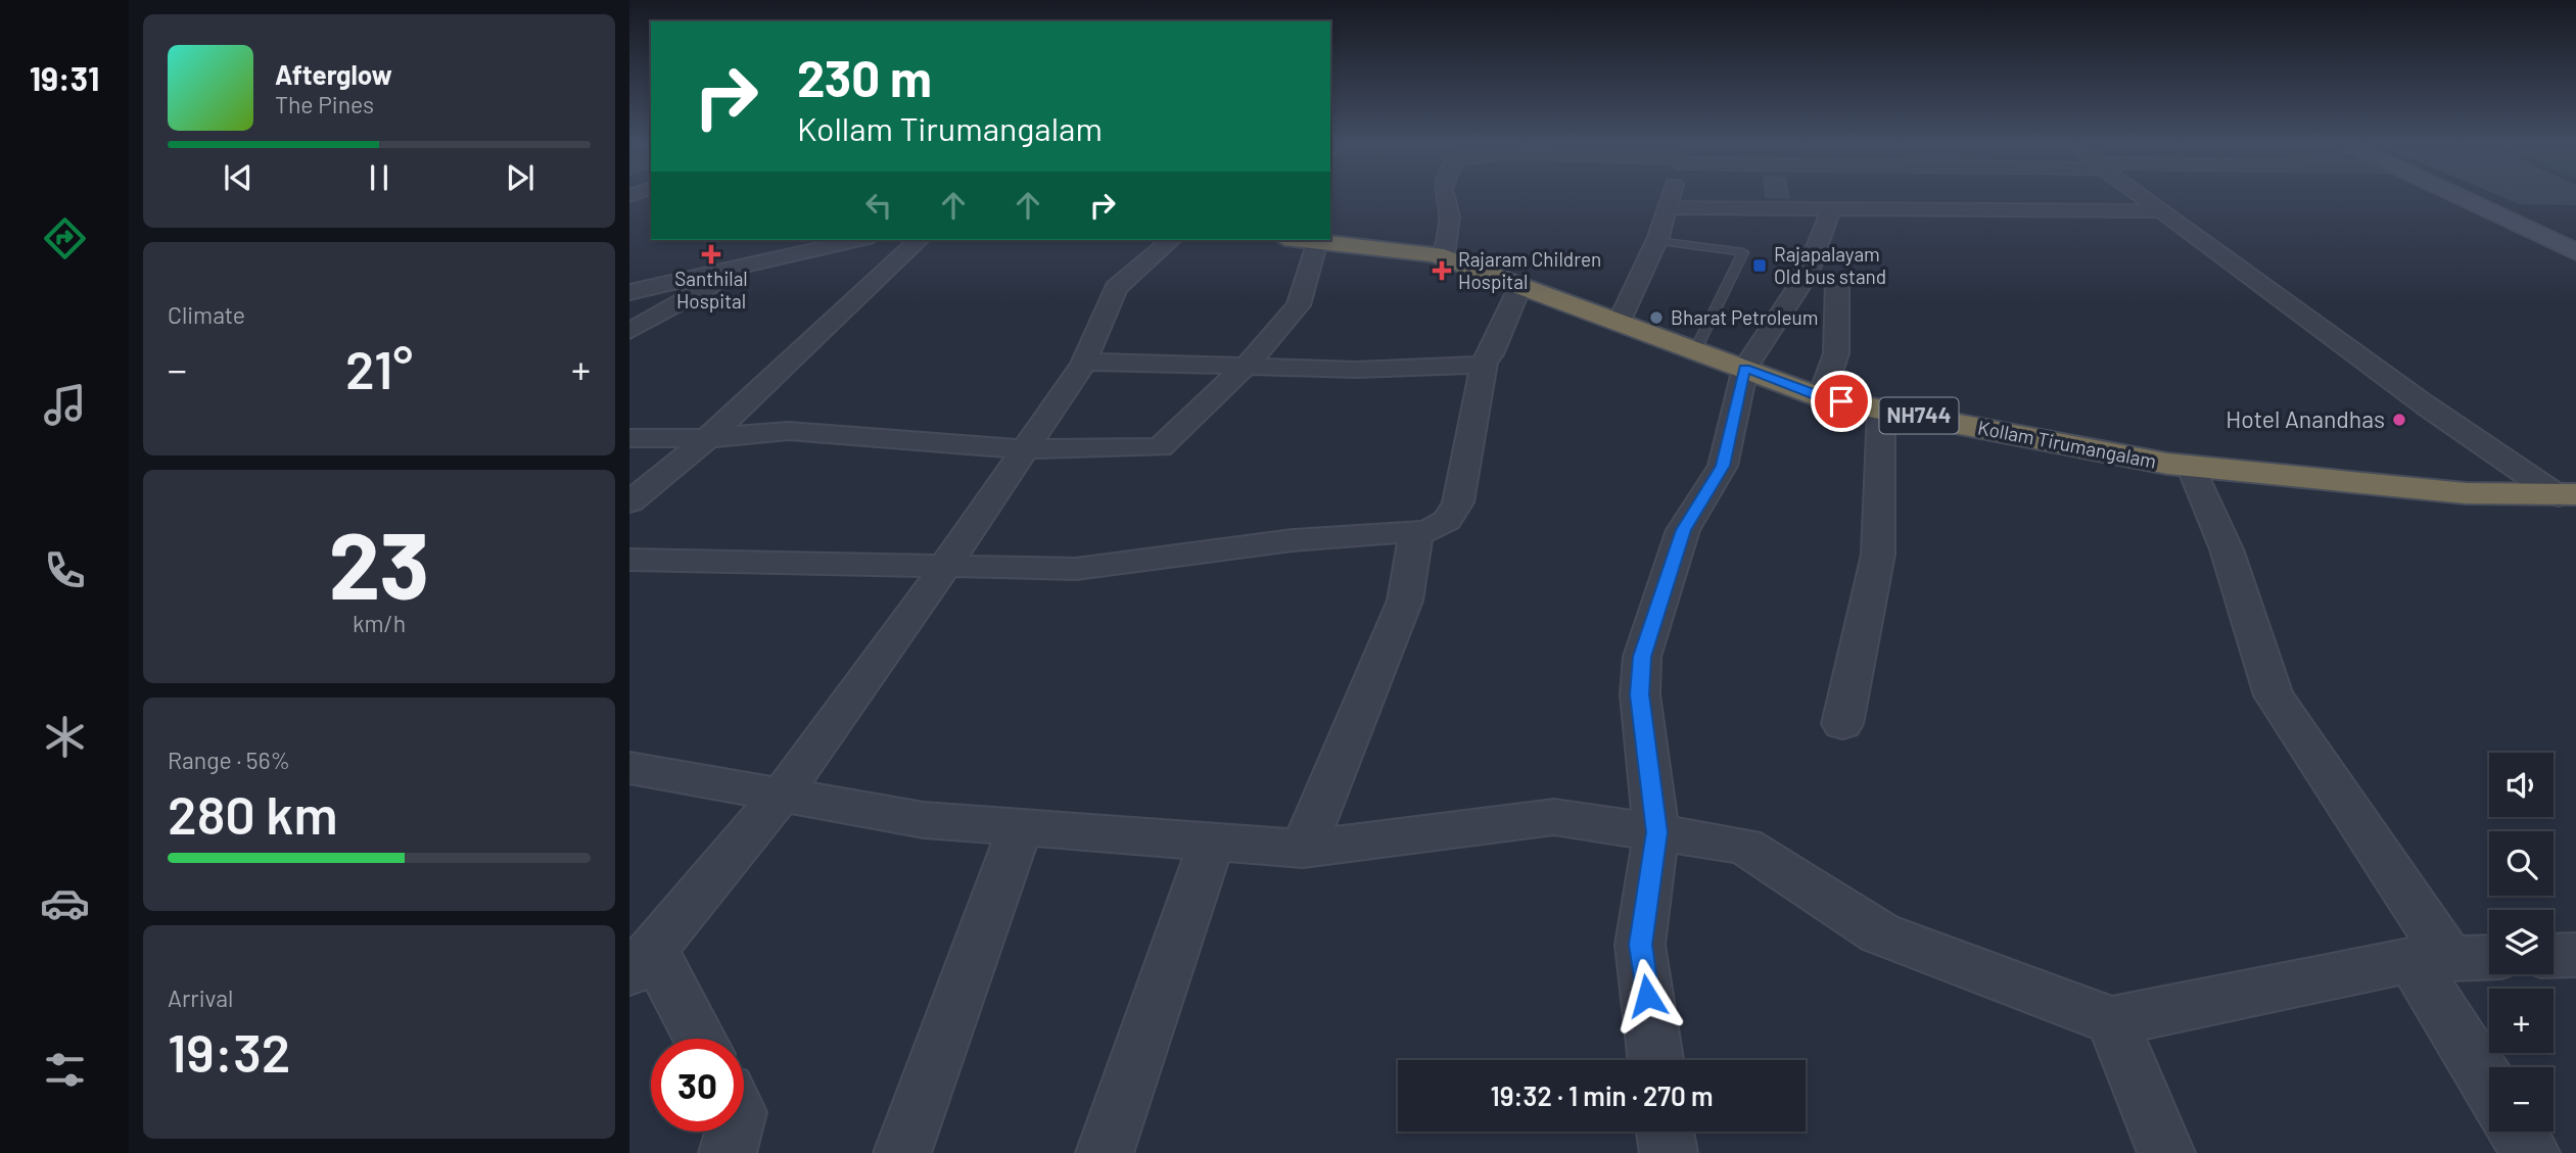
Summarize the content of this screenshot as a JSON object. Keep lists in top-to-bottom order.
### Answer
{
  "streets": {
    "highway": ["NH744", "Kollam Tirumangalam"]
  },
  "places": {
    "health": ["Santhilal Hospital", "Rajaram Children Hospital"],
    "transit": ["Rajapalayam Old bus stand"],
    "other": ["Bharat Petroleum", "Hotel Anandhas"]
  },
  "page": {
    "tabs": "19:31",
    "turn": ["230 m", "Kollam Tirumangalam"],
    "song": ["Afterglow", "The Pines"],
    "tile": [
      "Climate",
      ["23", "km/h"],
      ["Range · 56%", "280 km"],
      ["Arrival", "19:32"]
    ],
    "heat": ["−", "21°", "+"],
    "map_buttons": ["+", "−"],
    "limit": "30",
    "trip": "19:32 · 1 min · 270 m"
  }
}
